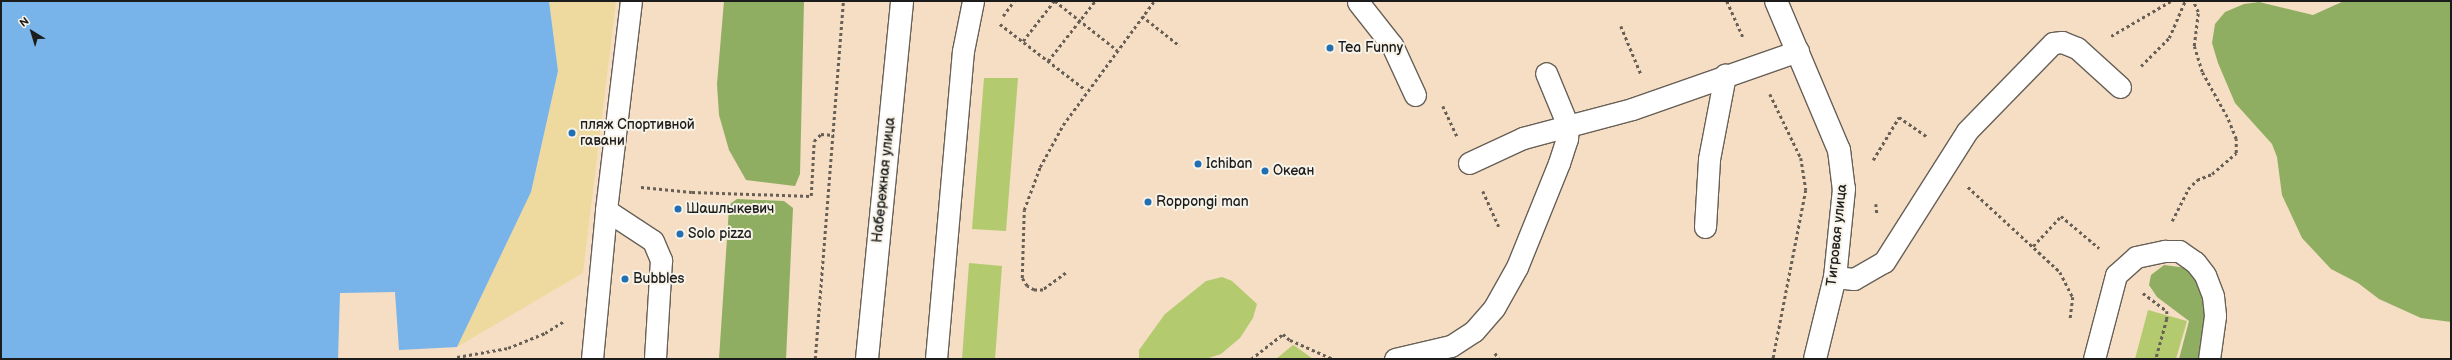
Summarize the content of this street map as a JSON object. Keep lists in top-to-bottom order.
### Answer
{
  "streets": {
    "main road": ["Набережная улица", "Тигровая улица"]
  },
  "places": [
    "Tea Funny",
    "пляж Спортивной гавани",
    "Ichiban",
    "Океан",
    "Roppongi man",
    "Шашлыкевич",
    "Solo pizza",
    "Bubbles"
  ],
  "north": "top left"
}
